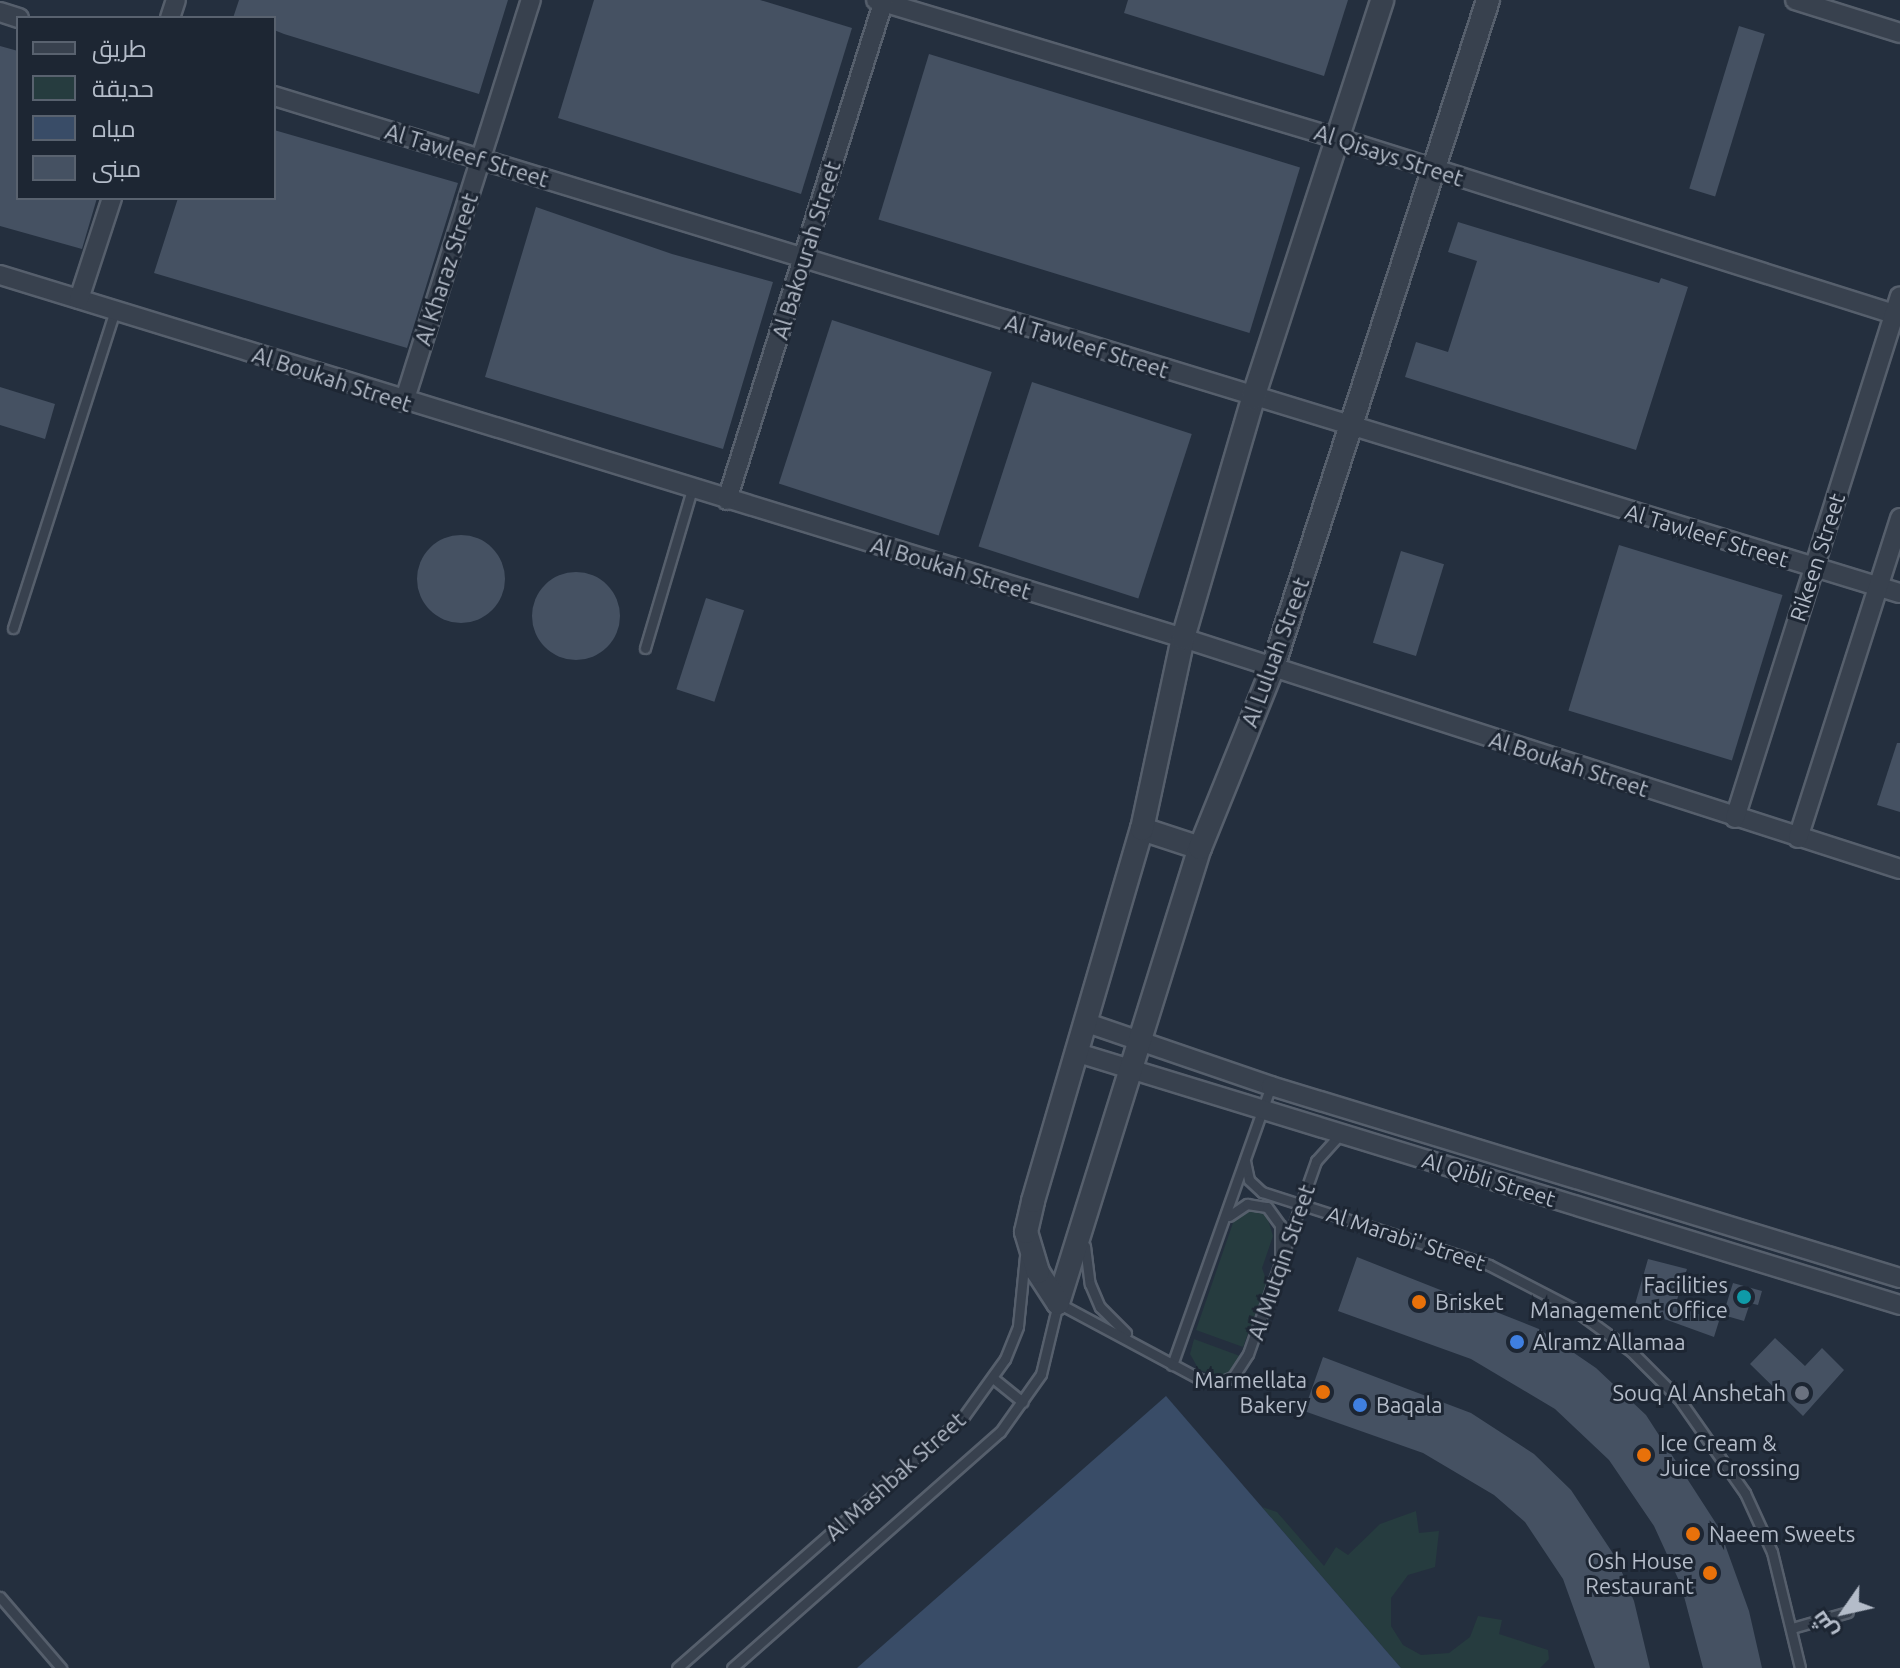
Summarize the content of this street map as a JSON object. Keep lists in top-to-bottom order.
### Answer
{
  "streets": {
    "street": [
      "Al Tawleef Street",
      "Al Qisays Street",
      "Al Bakourah Street",
      "Al Kharaz Street",
      "Al Boukah Street",
      "Rikeen Street",
      "Al Luluah Street",
      "Al Qibli Street"
    ],
    "lane": ["Al Marabi' Street", "Al Mutqin Street", "Al Mashbak Street"]
  },
  "crossings": [
    ["Al Tawleef Street", "Al Bakourah Street"],
    ["Al Tawleef Street", "Al Kharaz Street"],
    ["Al Tawleef Street", "Rikeen Street"],
    ["Al Tawleef Street", "Al Luluah Street"],
    ["Al Qisays Street", "Al Bakourah Street"],
    ["Al Qisays Street", "Rikeen Street"],
    ["Al Qisays Street", "Al Luluah Street"],
    ["Al Bakourah Street", "Al Boukah Street"],
    ["Al Kharaz Street", "Al Boukah Street"],
    ["Al Boukah Street", "Rikeen Street"],
    ["Al Boukah Street", "Al Luluah Street"],
    ["Al Luluah Street", "Al Qibli Street"],
    ["Al Luluah Street", "Al Mutqin Street"],
    ["Al Luluah Street", "Al Mashbak Street"],
    ["Al Qibli Street", "Al Mutqin Street"],
    ["Al Marabi' Street", "Al Mutqin Street"],
    ["Al Mutqin Street", "Al Mashbak Street"]
  ],
  "places": [
    "Facilities Management Office",
    "Brisket",
    "Alramz Allamaa",
    "Marmellata Bakery",
    "Souq Al Anshetah",
    "Baqala",
    "Ice Cream & Juice Crossing",
    "Naeem Sweets",
    "Osh House Restaurant"
  ],
  "legend": [
    "طريق",
    "حديقة",
    "مياه",
    "مبنى"
  ],
  "north": "bottom left"
}
